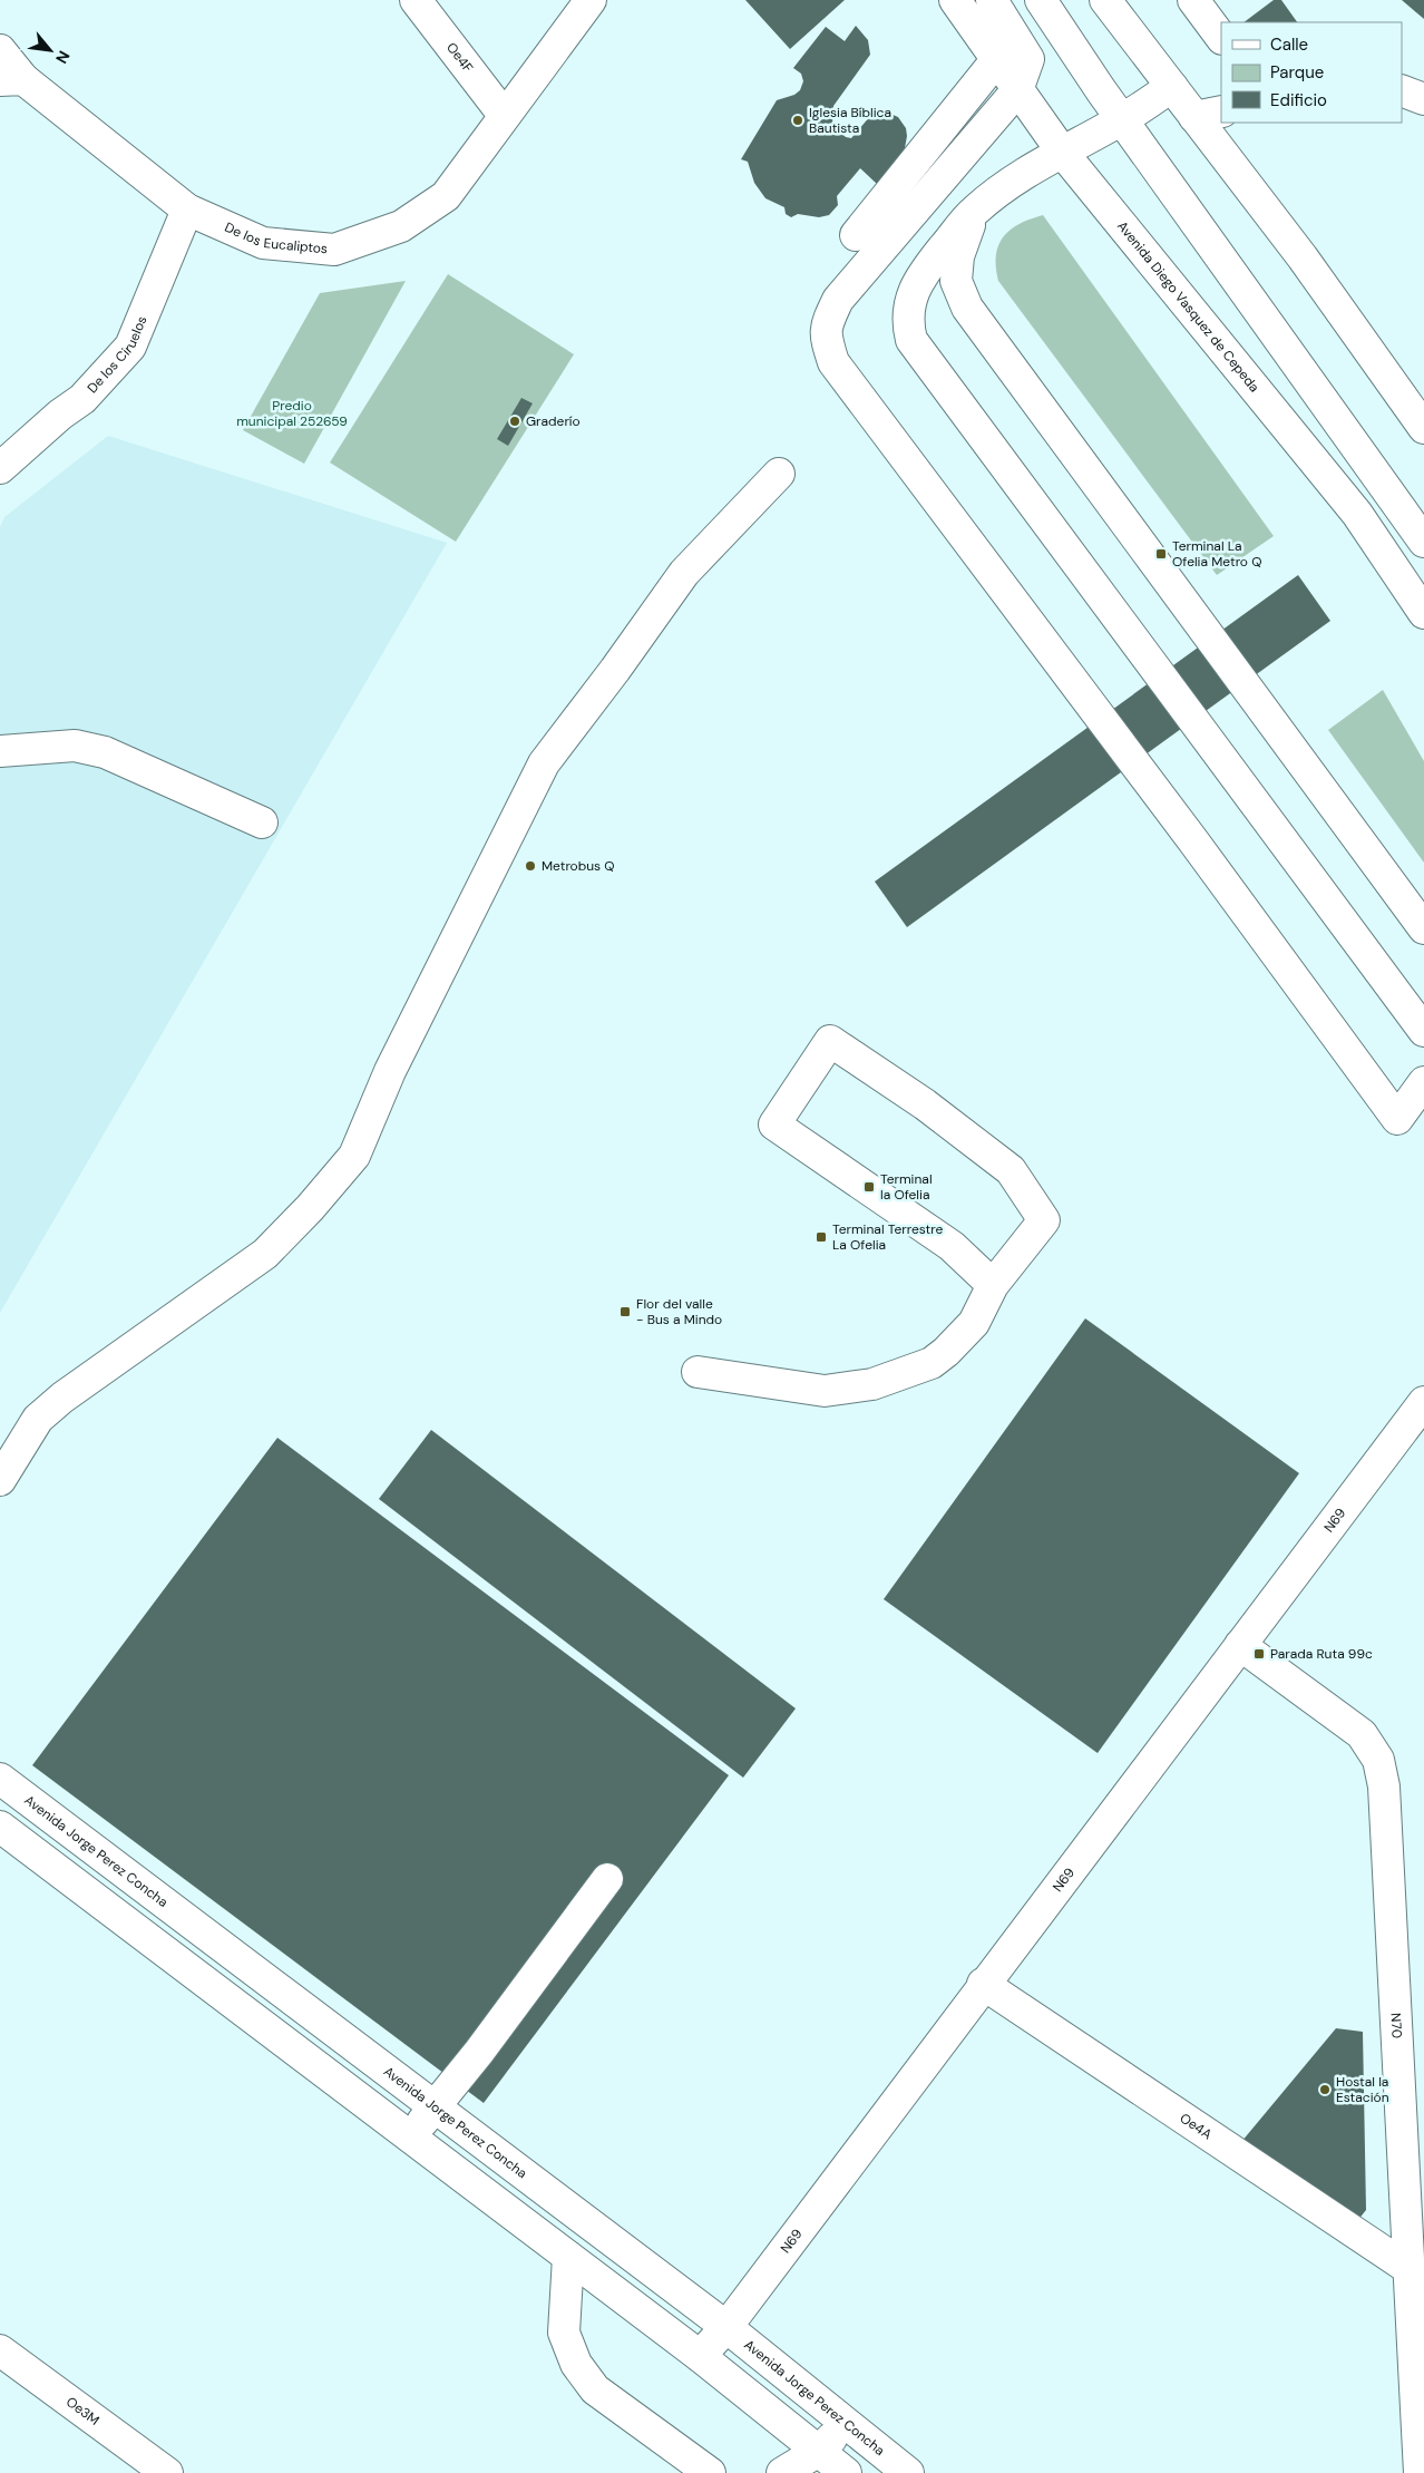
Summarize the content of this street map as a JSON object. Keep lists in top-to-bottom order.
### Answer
{
  "streets": {
    "street": [
      "Oe4F",
      "De los Eucaliptos",
      "Avenida Diego Vasquez de Cepeda",
      "De los Ciruelos",
      "N69",
      "Avenida Jorge Perez Concha",
      "N70",
      "Oe4A",
      "Oe3M"
    ]
  },
  "crossings": [
    ["Oe4F", "De los Eucaliptos"],
    ["De los Eucaliptos", "De los Ciruelos"],
    ["N69", "Avenida Jorge Perez Concha"],
    ["N69", "N70"],
    ["N69", "Oe4A"],
    ["N70", "Oe4A"]
  ],
  "parks": ["Predio municipal 252659"],
  "places": {
    "other": [
      "Iglesia Bíblica Bautista",
      "Graderío",
      "Metrobus Q",
      "Hostal la Estación"
    ],
    "transit": [
      "Terminal La Ofelia Metro Q",
      "Terminal la Ofelia",
      "Terminal Terrestre La Ofelia",
      "Flor del valle - Bus a Mindo",
      "Parada Ruta 99c"
    ]
  },
  "legend": ["Calle", "Parque", "Edificio"],
  "north": "bottom right"
}
